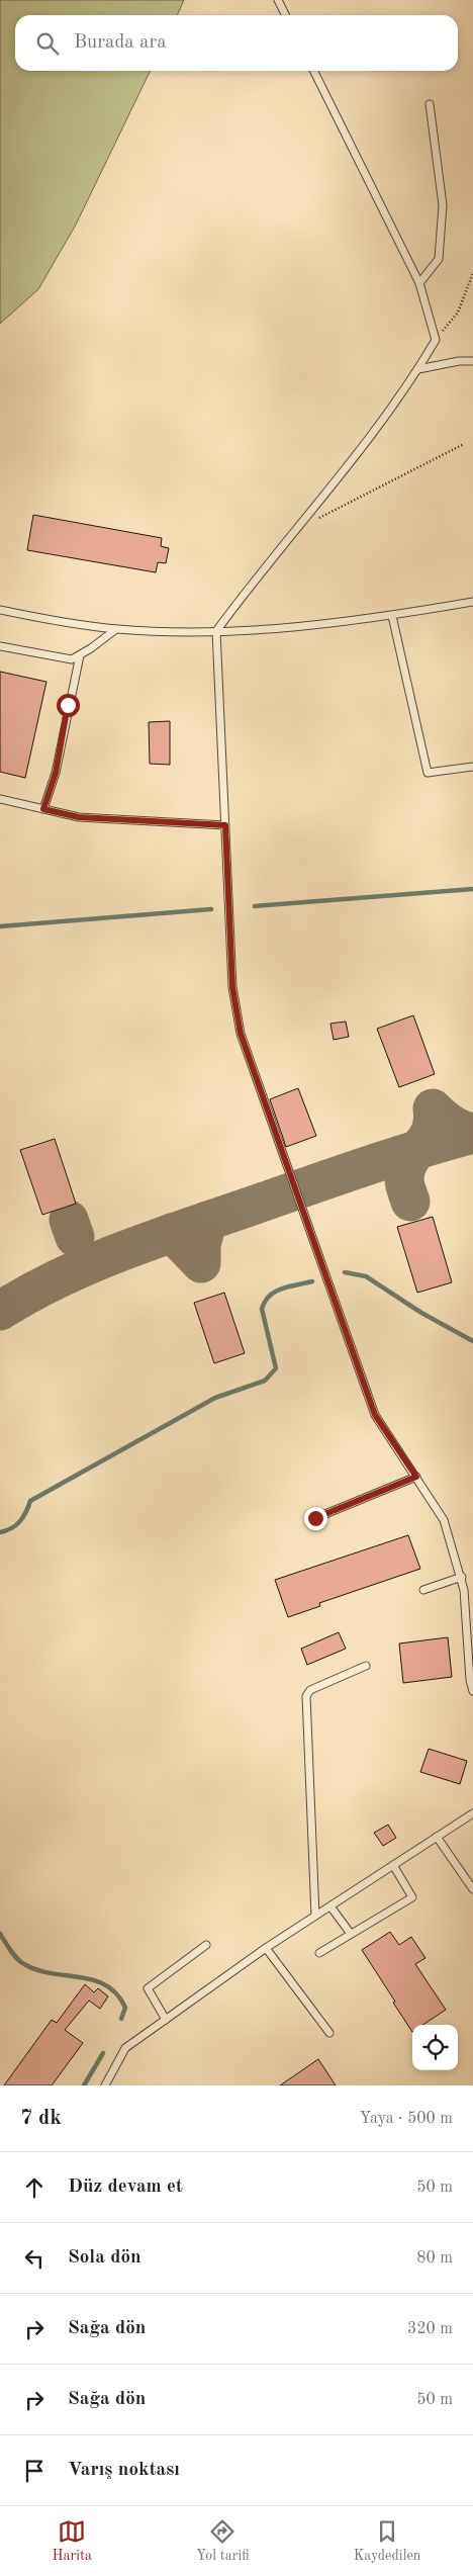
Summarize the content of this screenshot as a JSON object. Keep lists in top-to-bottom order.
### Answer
{
  "page": {
    "search": "Burada ara",
    "heading": ["7 dk", "Yaya · 500 m"],
    "list": [
      ["Düz devam et", "50 m"],
      ["Sola dön", "80 m"],
      ["Sağa dön", "320 m"],
      ["Sağa dön", "50 m"],
      "Varış noktası"
    ],
    "nav": ["Harita", "Yol tarifi", "Kaydedilen"]
  }
}
